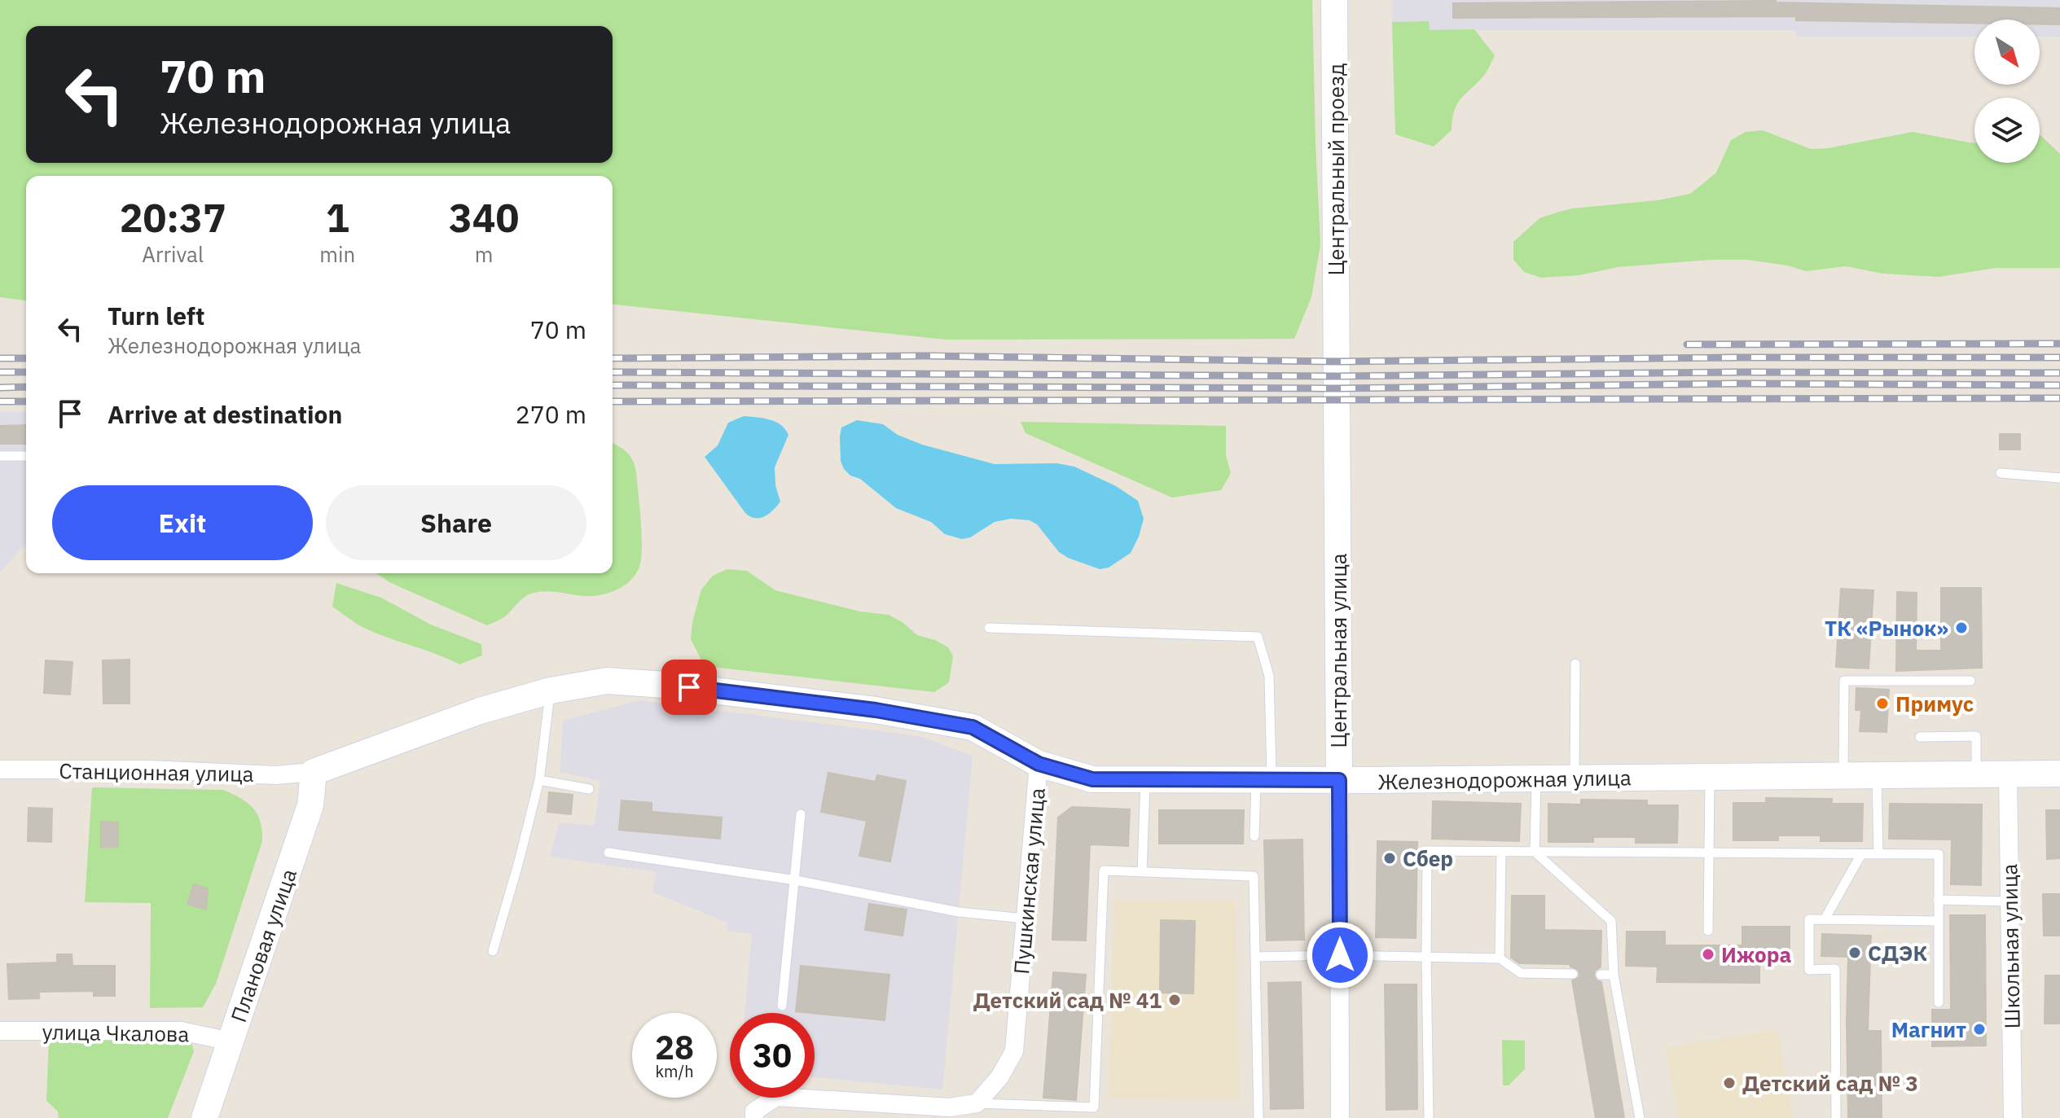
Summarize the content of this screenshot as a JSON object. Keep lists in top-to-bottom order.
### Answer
{
  "streets": {
    "street": [
      "Центральный проезд",
      "Центральная улица",
      "Станционная улица",
      "Железнодорожная улица",
      "Пушкинская улица",
      "Плановая улица",
      "Школьная улица",
      "улица Чкалова"
    ]
  },
  "crossings": [
    ["Центральный проезд", "Центральная улица"],
    ["Центральная улица", "Железнодорожная улица"],
    ["Станционная улица", "Железнодорожная улица"],
    ["Станционная улица", "Плановая улица"],
    ["Железнодорожная улица", "Пушкинская улица"],
    ["Железнодорожная улица", "Плановая улица"],
    ["Железнодорожная улица", "Школьная улица"],
    ["Плановая улица", "улица Чкалова"]
  ],
  "places": [
    "ТК «Рынок»",
    "Примус",
    "Сбер",
    "СДЭК",
    "Ижора",
    "Детский сад № 41",
    "Магнит",
    "Детский сад № 3"
  ],
  "north": "bottom right",
  "page": {
    "turn": ["70 m", "Железнодорожная улица"],
    "eta": [
      "20:37",
      "Arrival",
      "1",
      "min",
      "340",
      "m"
    ],
    "list": [
      {
        "name": "Turn left",
        "note": "Железнодорожная улица",
        "value": "70 m"
      },
      {
        "name": "Arrive at destination",
        "value": "270 m"
      }
    ],
    "buttons": ["Exit", "Share"],
    "speed": "28 km/h",
    "limit": "30"
  }
}
